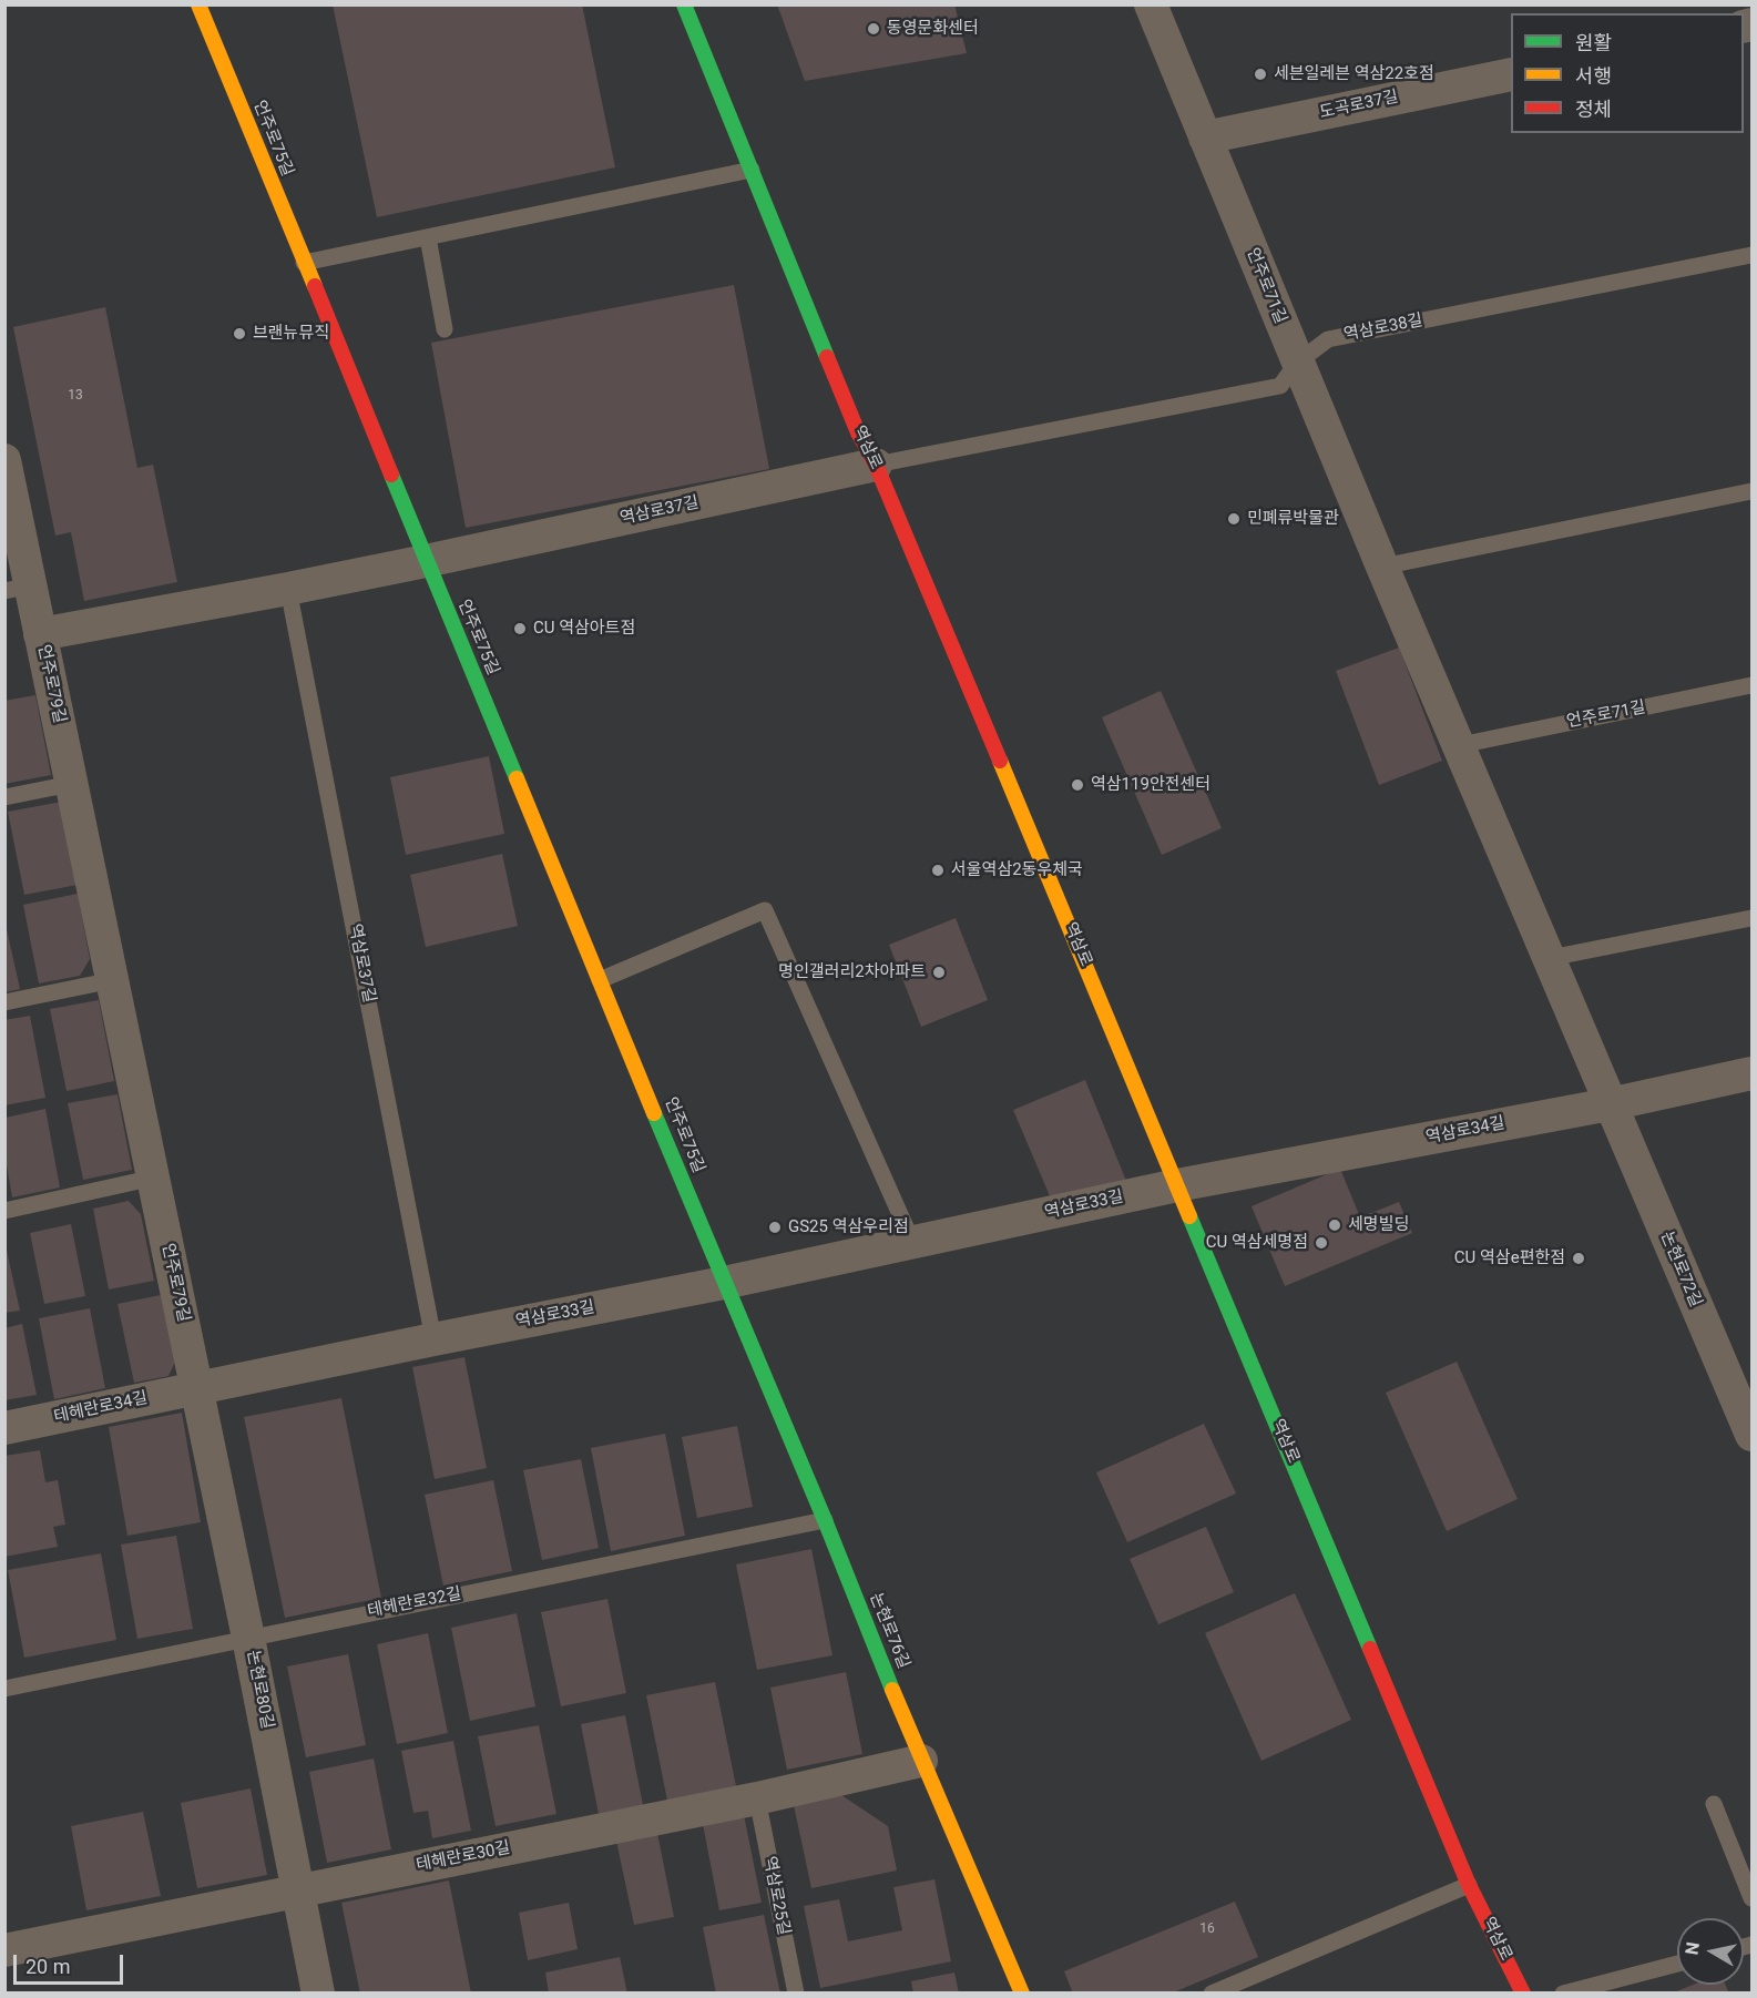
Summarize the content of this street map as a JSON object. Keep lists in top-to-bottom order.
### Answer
{
  "streets": {
    "street": [
      "도곡로37길",
      "언주로75길",
      "언주로71길",
      "역삼로",
      "역삼로37길",
      "언주로79길",
      "역삼로34길",
      "역삼로33길",
      "논현로72길",
      "테헤란로34길",
      "논현로76길",
      "논현로80길",
      "테헤란로30길"
    ],
    "lane": ["역삼로38길", "테헤란로32길", "역삼로25길"]
  },
  "crossings": [
    ["도곡로37길", "언주로71길"],
    ["언주로75길", "역삼로37길"],
    ["언주로75길", "역삼로33길"],
    ["언주로75길", "논현로76길"],
    ["언주로71길", "역삼로38길"],
    ["언주로71길", "역삼로34길"],
    ["언주로71길", "논현로72길"],
    ["역삼로38길", "역삼로"],
    ["역삼로38길", "역삼로37길"],
    ["역삼로", "역삼로37길"],
    ["역삼로", "역삼로34길"],
    ["역삼로", "역삼로33길"],
    ["역삼로37길", "언주로79길"],
    ["역삼로37길", "역삼로33길"],
    ["언주로79길", "역삼로33길"],
    ["언주로79길", "테헤란로34길"],
    ["언주로79길", "논현로80길"],
    ["역삼로34길", "역삼로33길"],
    ["역삼로34길", "논현로72길"],
    ["역삼로33길", "테헤란로34길"],
    ["역삼로33길", "논현로76길"],
    ["역삼로33길", "논현로80길"],
    ["테헤란로34길", "논현로80길"],
    ["테헤란로32길", "논현로76길"],
    ["테헤란로32길", "논현로80길"],
    ["논현로76길", "테헤란로30길"],
    ["논현로80길", "테헤란로30길"],
    ["테헤란로30길", "역삼로25길"]
  ],
  "places": [
    "동영문화센터",
    "세븐일레븐 역삼22호점",
    "브랜뉴뮤직",
    "민폐류박물관",
    "CU 역삼아트점",
    "역삼119안전센터",
    "서울역삼2동우체국",
    "명인갤러리2차아파트",
    "세명빌딩",
    "GS25 역삼우리점",
    "CU 역삼세명점",
    "CU 역삼e편한점"
  ],
  "house_numbers": ["13", "16"],
  "legend": ["원활", "서행", "정체"],
  "scale_bar": "20 m",
  "north": "left"
}
